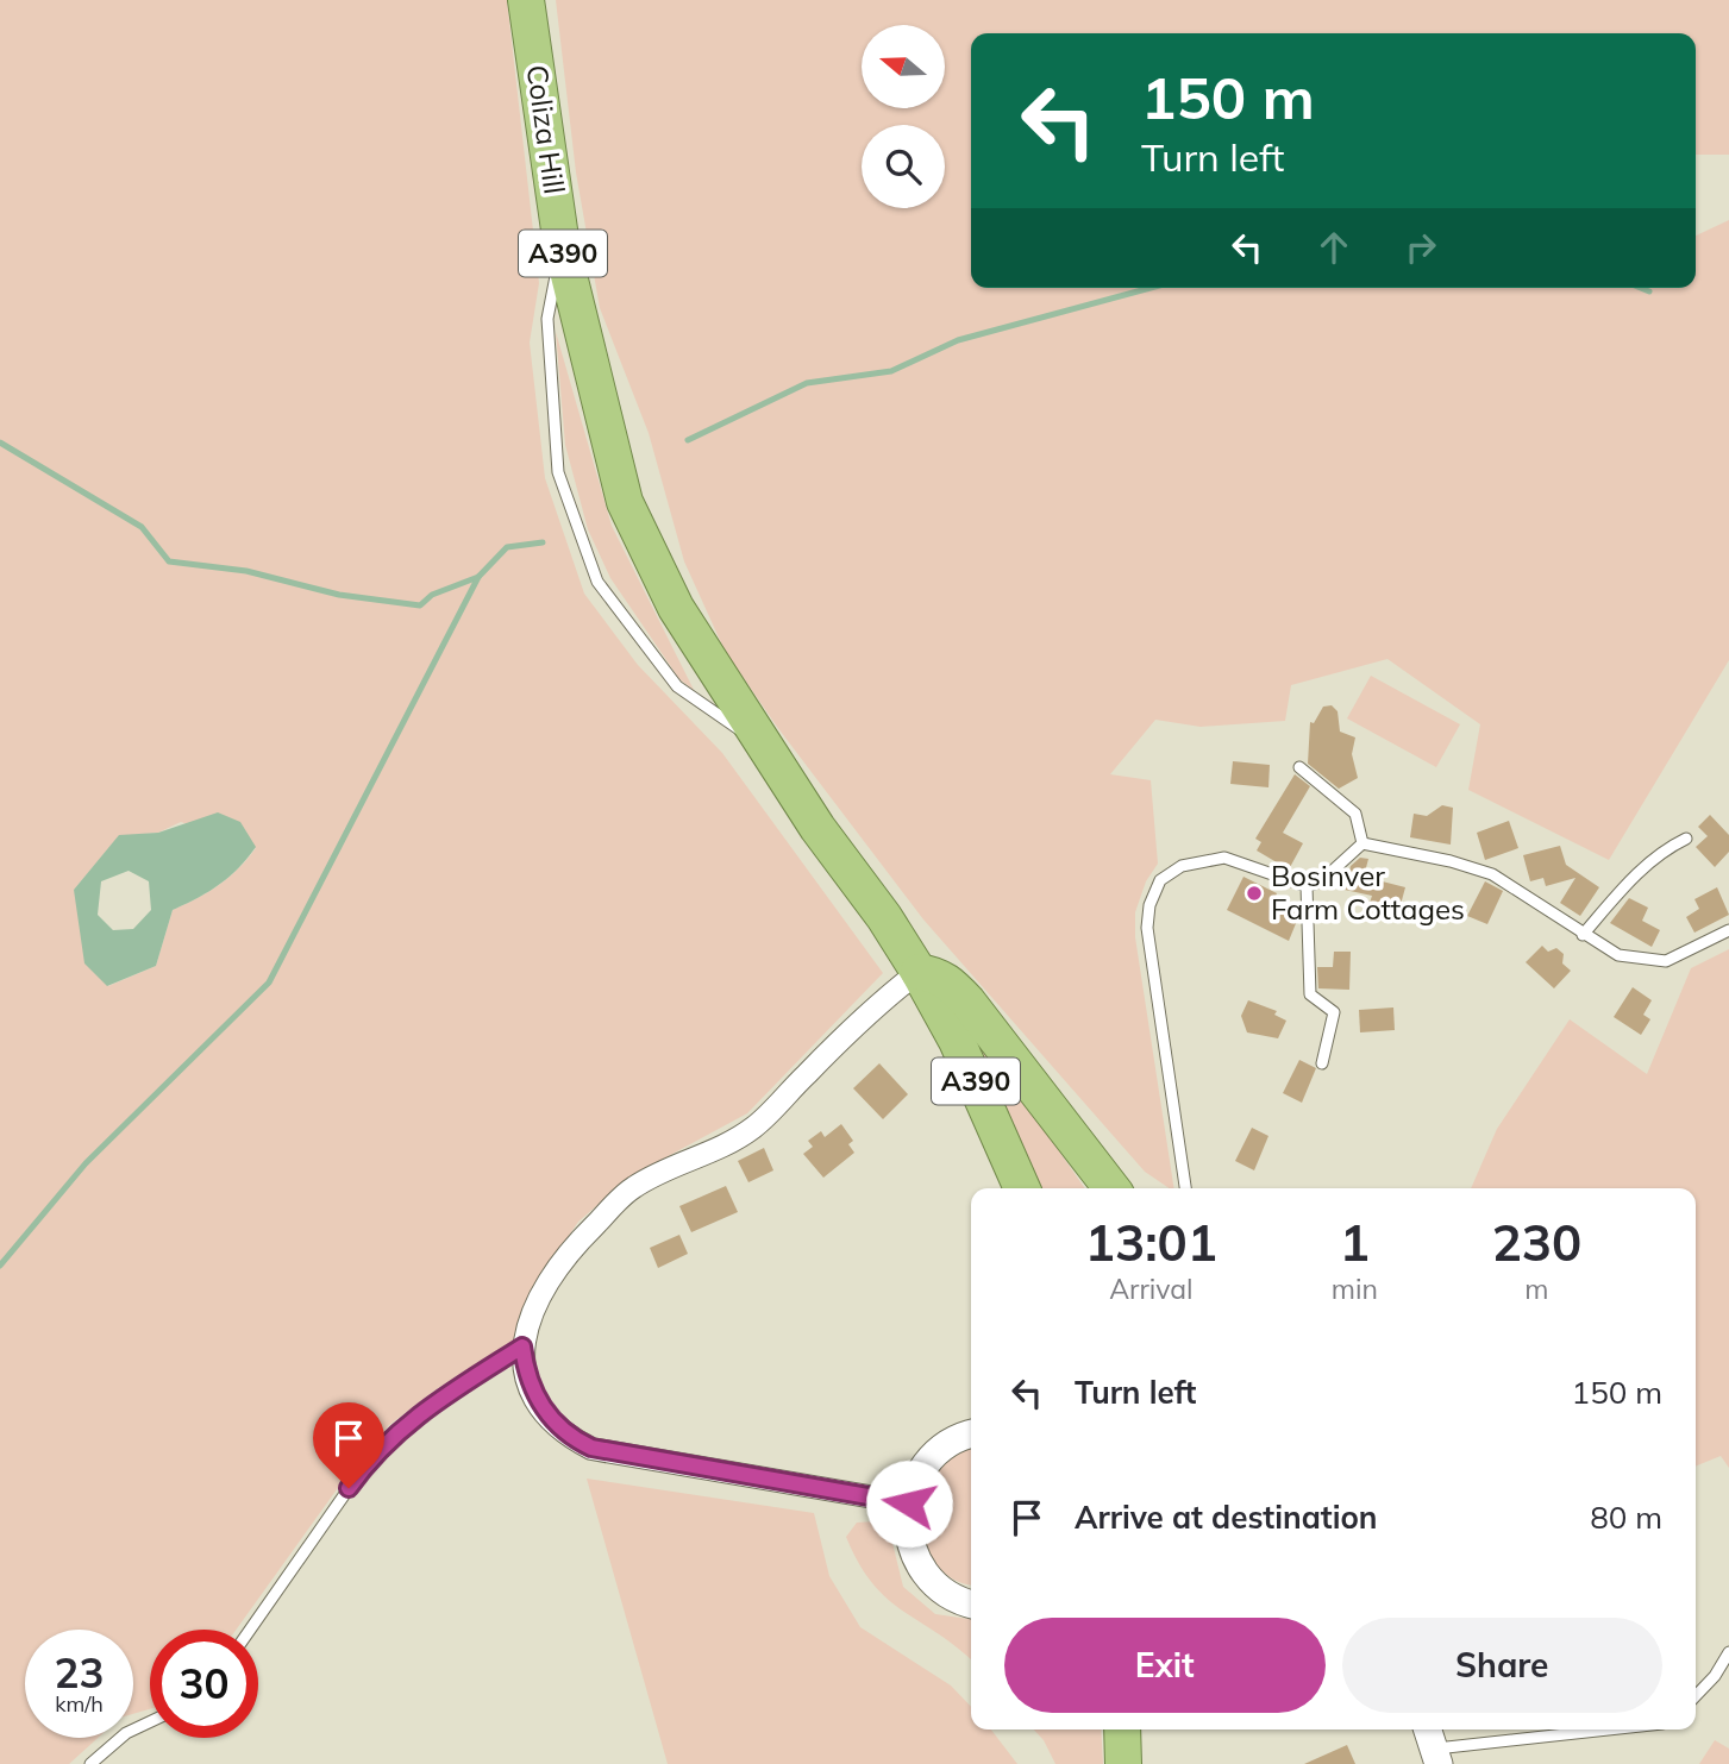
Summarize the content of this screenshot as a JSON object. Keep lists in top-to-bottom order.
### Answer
{
  "streets": {
    "highway": ["Coliza Hill", "A390"]
  },
  "crossings": [
    ["Coliza Hill", "A390"]
  ],
  "places": ["Bosinver Farm Cottages"],
  "north": "left",
  "page": {
    "turn": ["150 m", "Turn left"],
    "eta": [
      "13:01",
      "Arrival",
      "1",
      "min",
      "230",
      "m"
    ],
    "list": [
      {
        "name": "Turn left",
        "value": "150 m"
      },
      {
        "name": "Arrive at destination",
        "value": "80 m"
      }
    ],
    "buttons": ["Exit", "Share"],
    "speed": "23 km/h",
    "limit": "30"
  }
}
